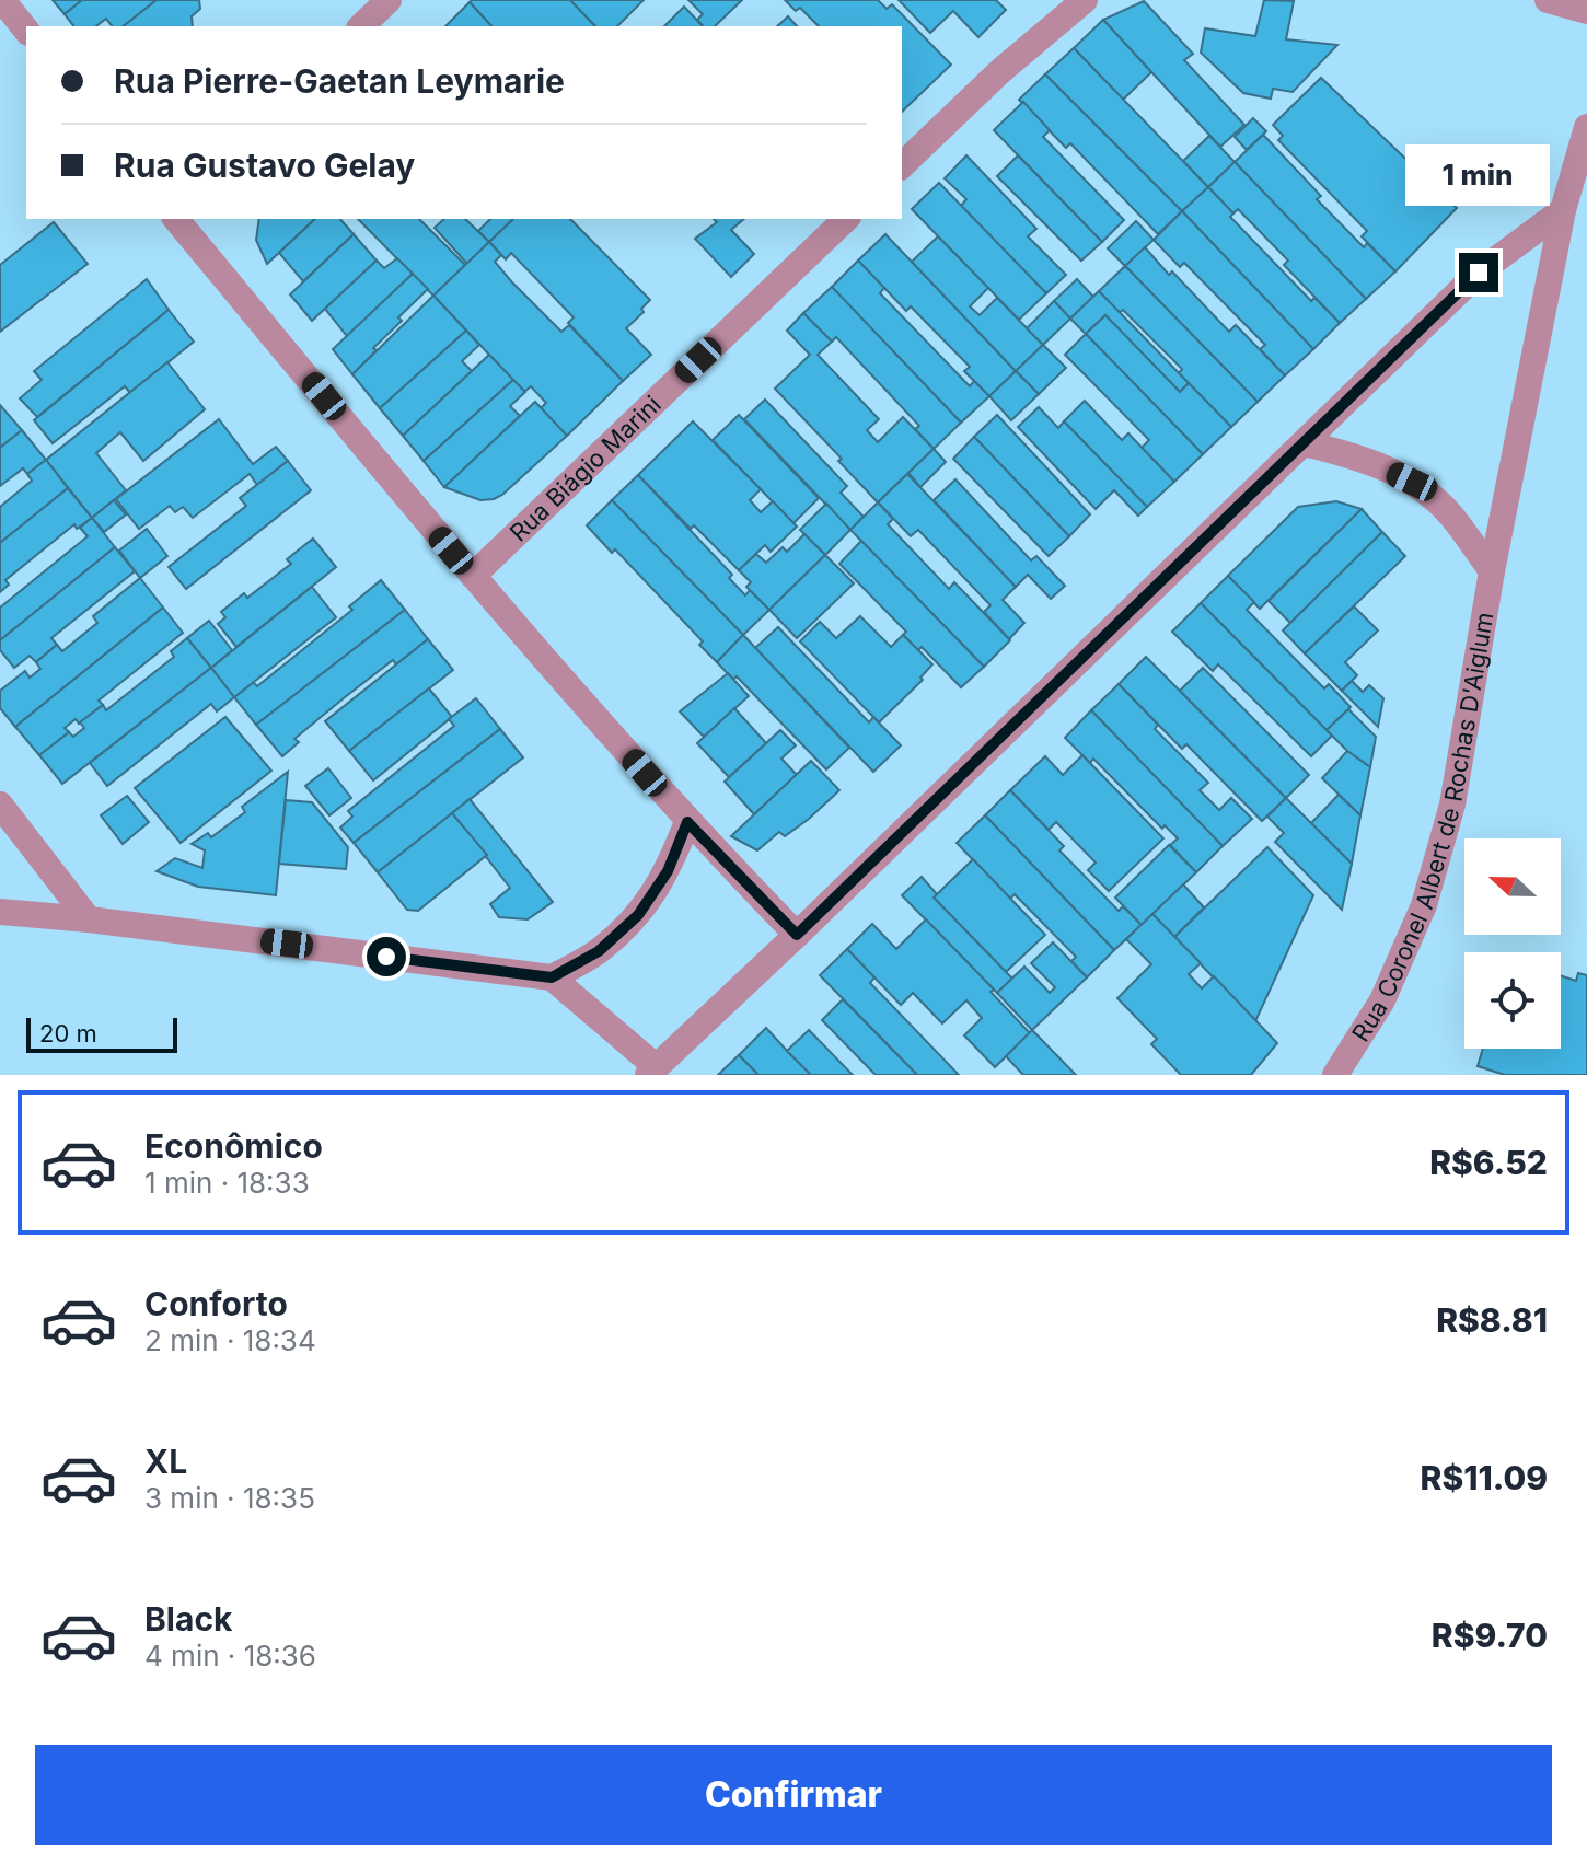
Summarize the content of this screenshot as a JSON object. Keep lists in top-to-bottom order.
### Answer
{
  "streets": {
    "street": ["Rua Biágio Marini", "Rua Coronel Albert de Rochas D'Aiglum"]
  },
  "scale_bar": "20 m",
  "north": "left",
  "page": {
    "banner": ["Rua Pierre-Gaetan Leymarie", "Rua Gustavo Gelay"],
    "bubble": "1 min",
    "scale": "20 m",
    "list": [
      {
        "name": "Econômico",
        "note": "1 min · 18:33",
        "value": "R$6.52"
      },
      {
        "name": "Conforto",
        "note": "2 min · 18:34",
        "value": "R$8.81"
      },
      {
        "name": "XL",
        "note": "3 min · 18:35",
        "value": "R$11.09"
      },
      {
        "name": "Black",
        "note": "4 min · 18:36",
        "value": "R$9.70"
      }
    ],
    "buttons": "Confirmar"
  }
}
